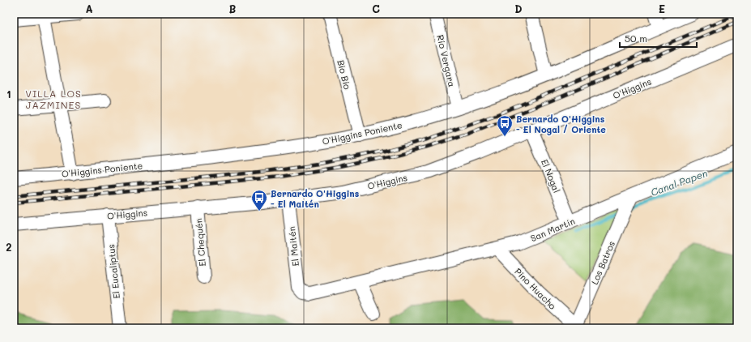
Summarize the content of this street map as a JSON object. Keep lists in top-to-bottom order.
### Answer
{
  "streets": {
    "street": [
      "Río Vergara",
      "Bio Bio",
      "O'Higgins",
      "O'Higgins Poniente",
      "El Nogal",
      "San Martín",
      "El Chequén",
      "El Maitén",
      "Los Batros",
      "El Eucaliptus",
      "Pino Huacho"
    ]
  },
  "crossings": [
    ["Río Vergara", "O'Higgins Poniente"],
    ["Bio Bio", "O'Higgins Poniente"],
    ["O'Higgins", "El Nogal"],
    ["O'Higgins", "El Chequén"],
    ["O'Higgins", "El Maitén"],
    ["O'Higgins", "El Eucaliptus"],
    ["El Nogal", "San Martín"],
    ["San Martín", "El Maitén"],
    ["San Martín", "Los Batros"],
    ["San Martín", "Pino Huacho"],
    ["Los Batros", "Pino Huacho"]
  ],
  "districts": ["VILLA LOS JAZMINES"],
  "water": ["Canal Papen"],
  "places": {
    "bus stop": ["Bernardo O'Higgins - El Nogal / Oriente", "Bernardo O'Higgins - El Maitén"]
  },
  "scale_bar": "50 m",
  "grid": {
    "columns": [
      "A",
      "B",
      "C",
      "D",
      "E"
    ],
    "rows": ["1", "2"]
  }
}
